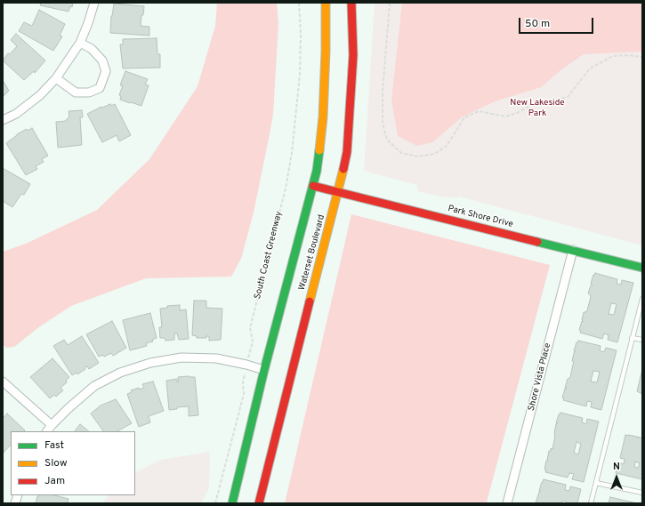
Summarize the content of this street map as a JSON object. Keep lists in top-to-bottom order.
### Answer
{
  "streets": {
    "street": ["Park Shore Drive", "Waterset Boulevard", "Shore Vista Place"],
    "path": ["South Coast Greenway"]
  },
  "crossings": [
    ["Park Shore Drive", "Waterset Boulevard"],
    ["Park Shore Drive", "Shore Vista Place"]
  ],
  "parks": ["New Lakeside Park"],
  "legend": ["Fast", "Slow", "Jam"],
  "scale_bar": "50 m",
  "north": "top"
}
